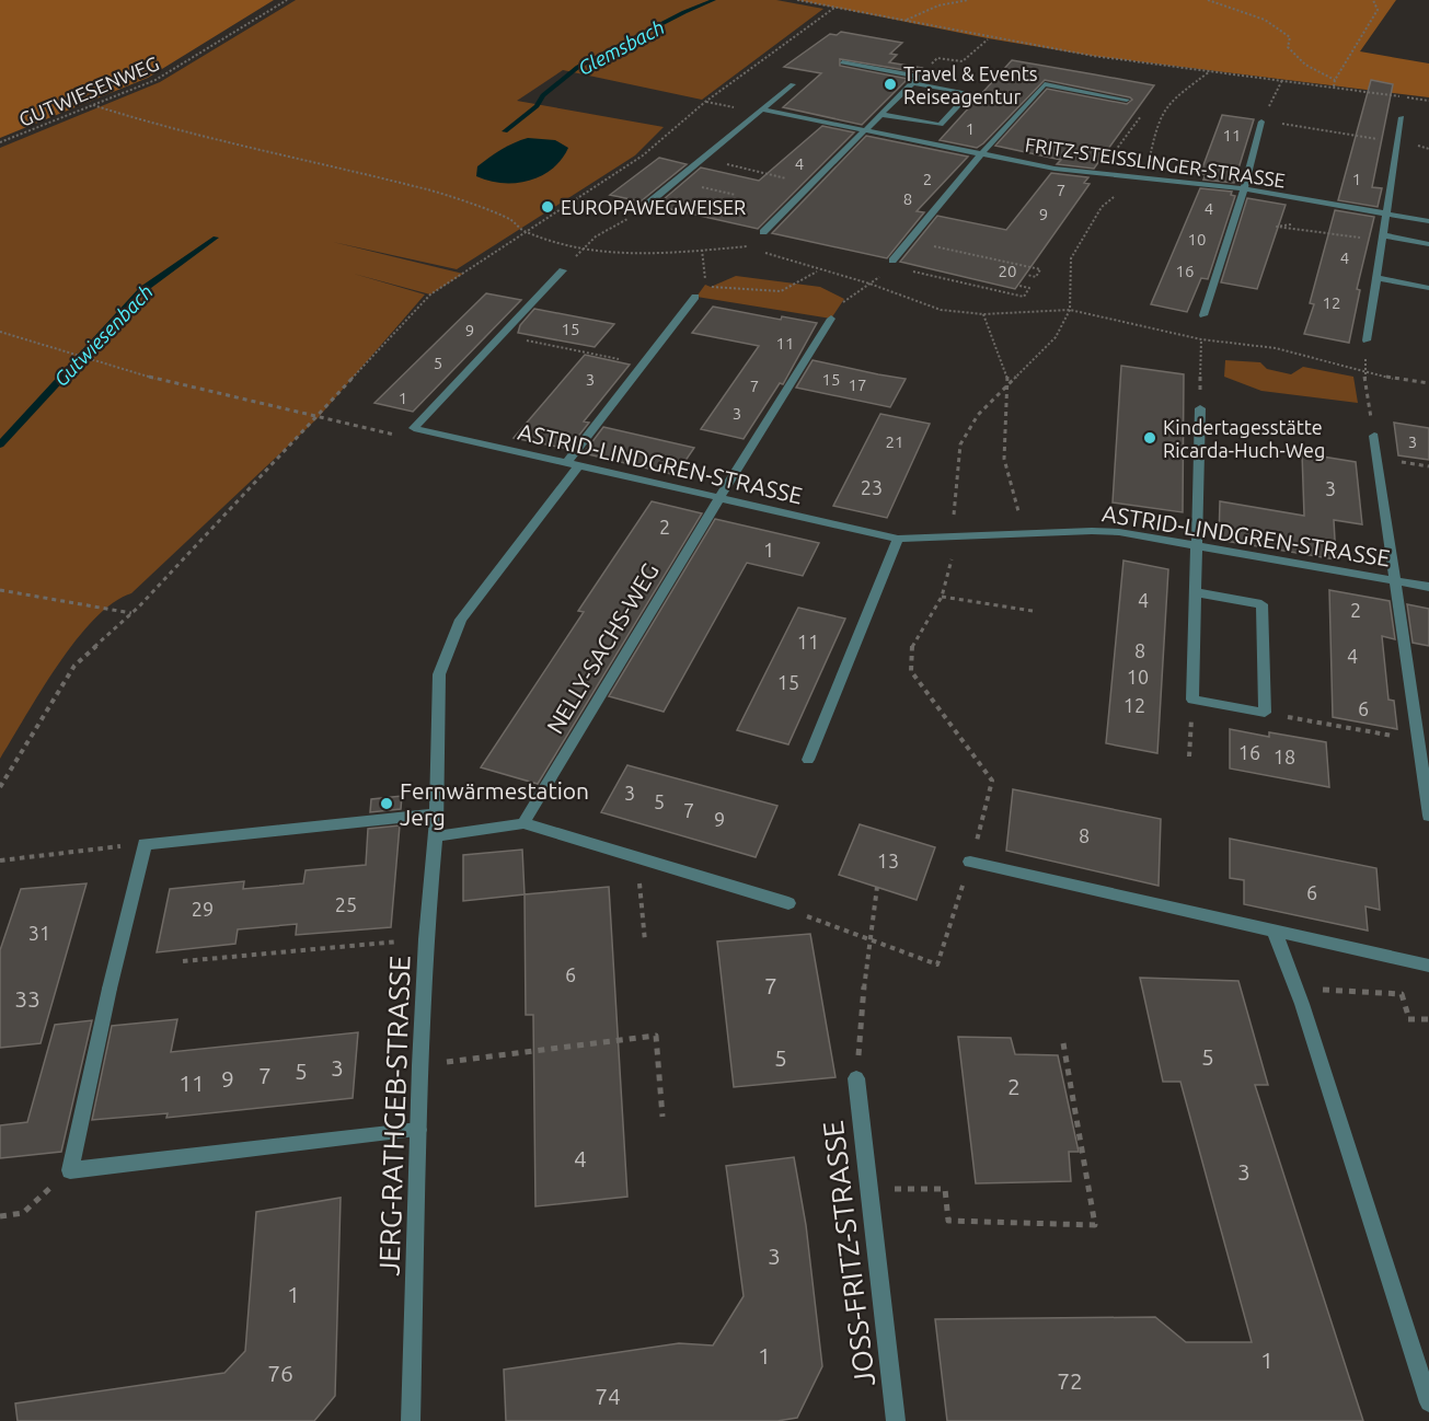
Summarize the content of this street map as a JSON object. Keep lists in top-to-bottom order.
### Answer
{
  "streets": {
    "street": [
      "FRITZ-STEISSLINGER-STRASSE",
      "ASTRID-LINDGREN-STRASSE",
      "NELLY-SACHS-WEG",
      "JERG-RATHGEB-STRASSE",
      "JOSS-FRITZ-STRASSE"
    ],
    "path": ["GUTWIESENWEG"]
  },
  "crossings": [
    ["ASTRID-LINDGREN-STRASSE", "NELLY-SACHS-WEG"],
    ["ASTRID-LINDGREN-STRASSE", "JERG-RATHGEB-STRASSE"]
  ],
  "water": ["Glemsbach", "Gutwiesenbach"],
  "places": [
    "Travel & Events Reiseagentur",
    "EUROPAWEGWEISER",
    "Kindertagesstätte Ricarda-Huch-Weg",
    "Fernwärmestation Jerg"
  ],
  "house_numbers": [
    "1",
    "11",
    "4",
    "2",
    "1",
    "7",
    "8",
    "4",
    "9",
    "10",
    "4",
    "20",
    "16",
    "12",
    "15",
    "9",
    "11",
    "5",
    "3",
    "15",
    "17",
    "7",
    "1",
    "3",
    "21",
    "3",
    "23",
    "3",
    "2",
    "1",
    "4",
    "2",
    "11",
    "8",
    "4",
    "10",
    "15",
    "12",
    "6",
    "16",
    "18",
    "3",
    "5",
    "7",
    "9",
    "8",
    "13",
    "6",
    "25",
    "29",
    "31",
    "6",
    "7",
    "33",
    "5",
    "5",
    "3",
    "5",
    "7",
    "9",
    "11",
    "2",
    "4",
    "3",
    "3",
    "1",
    "1",
    "1",
    "76",
    "72",
    "74"
  ]
}
